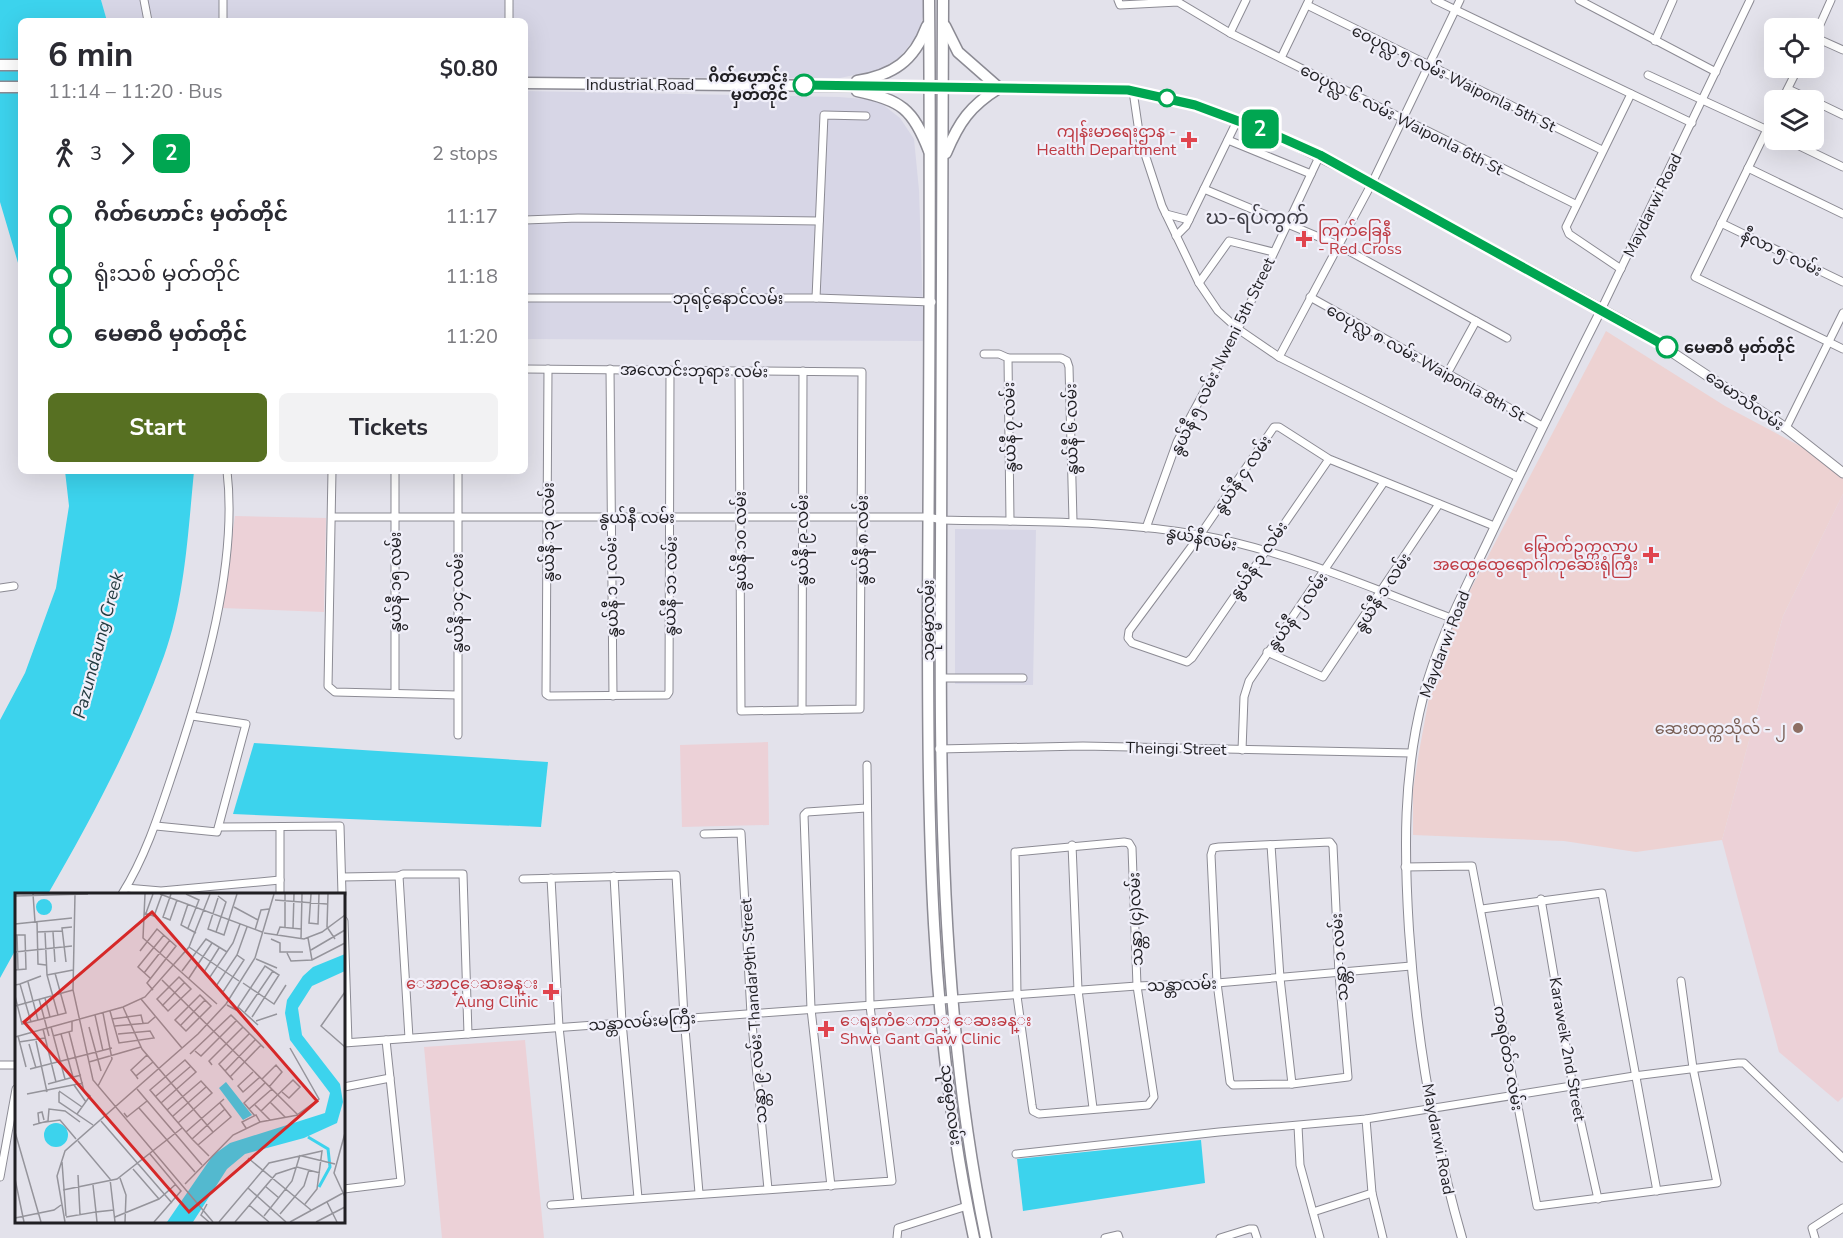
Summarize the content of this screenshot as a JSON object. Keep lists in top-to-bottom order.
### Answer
{
  "streets": {
    "main road": ["Industrial Road", "ခေမာသီလမ်း", "သုဓမ္မာလမ်း"],
    "street": [
      "ဝေပုလ္လ ၅ လမ်း Waiponla 5th St",
      "ဝေပုလ္လ ၆ လမ်း Waiponla 6th St",
      "Maydarwi Road",
      "နီလာ ၅ လမ်း",
      "ဘုရင့်နောင်လမ်း",
      "နွယ်နီ ၅ လမ်း Nweni 5th Street",
      "ဝေပုလ္လ ၈ လမ်း Waiponla 8th St",
      "အလောင်းဘုရား လမ်း",
      "နွယ်နီ ၇ လမ်း",
      "နွယ်နီ ၆ လမ်း",
      "နွယ်နီ ၄ လမ်း",
      "နွယ်နီ လမ်း",
      "နွယ်နီ ၁၃ လမ်း",
      "နွယ်နီလမ်း",
      "နွယ်နီ ၉ လမ်း",
      "နွယ်နီ ၈ လမ်း",
      "နွယ်နီ ၁၀ လမ်း",
      "နွယ်နီ ၃ လမ်း",
      "နွယ်နီ ၁၅ လမ်း",
      "နွယ်နီ ၁၁ လမ်း",
      "နွယ်နီ ၁၂ လမ်း",
      "နွယ်နီ ၁ လမ်း",
      "နွယ်နီ ၁၄ လမ်း",
      "နွယ်နီ ၂ လမ်း",
      "Theingi Street",
      "သန္တာ (၄)လမ်း",
      "သန္တာ ၁ လမ်း",
      "သန္တာလမ်း",
      "သန္တာ ၉ လမ်း Thandar9th Street",
      "သန္တာလမ်းမကြီး",
      "Karaweik 2nd Street",
      "ကရဝိတ်၁ လမ်း"
    ]
  },
  "crossings": [
    ["Maydarwi Road", "ဝေပုလ္လ ၈ လမ်း Waiponla 8th St"],
    ["Maydarwi Road", "ခေမာသီလမ်း"],
    ["Maydarwi Road", "နွယ်နီလမ်း"],
    ["Maydarwi Road", "Theingi Street"],
    ["Maydarwi Road", "သန္တာလမ်း"],
    ["Maydarwi Road", "ကရဝိတ်၁ လမ်း"],
    ["ဘုရင့်နောင်လမ်း", "သုဓမ္မာလမ်း"],
    ["နွယ်နီ ၅ လမ်း Nweni 5th Street", "ခေမာသီလမ်း"],
    ["နွယ်နီ ၅ လမ်း Nweni 5th Street", "နွယ်နီလမ်း"],
    ["အလောင်းဘုရား လမ်း", "နွယ်နီ ၁၃ လမ်း"],
    ["အလောင်းဘုရား လမ်း", "နွယ်နီ ၉ လမ်း"],
    ["အလောင်းဘုရား လမ်း", "နွယ်နီ ၈ လမ်း"],
    ["အလောင်းဘုရား လမ်း", "နွယ်နီ ၁၀ လမ်း"],
    ["အလောင်းဘုရား လမ်း", "နွယ်နီ ၁၁ လမ်း"],
    ["အလောင်းဘုရား လမ်း", "နွယ်နီ ၁၂ လမ်း"],
    ["ခေမာသီလမ်း", "သုဓမ္မာလမ်း"],
    ["နွယ်နီ ၇ လမ်း", "နွယ်နီ ၆ လမ်း"],
    ["နွယ်နီ ၇ လမ်း", "နွယ်နီလမ်း"],
    ["နွယ်နီ ၆ လမ်း", "နွယ်နီလမ်း"],
    ["နွယ်နီ ၄ လမ်း", "နွယ်နီလမ်း"],
    ["နွယ်နီ ၄ လမ်း", "နွယ်နီ ၃ လမ်း"],
    ["နွယ်နီ လမ်း", "နွယ်နီ ၁၃ လမ်း"],
    ["နွယ်နီ လမ်း", "နွယ်နီလမ်း"],
    ["နွယ်နီ လမ်း", "နွယ်နီ ၉ လမ်း"],
    ["နွယ်နီ လမ်း", "နွယ်နီ ၈ လမ်း"],
    ["နွယ်နီ လမ်း", "နွယ်နီ ၁၀ လမ်း"],
    ["နွယ်နီ လမ်း", "နွယ်နီ ၁၅ လမ်း"],
    ["နွယ်နီ လမ်း", "နွယ်နီ ၁၁ လမ်း"],
    ["နွယ်နီ လမ်း", "နွယ်နီ ၁၂ လမ်း"],
    ["နွယ်နီ လမ်း", "နွယ်နီ ၁၄ လမ်း"],
    ["နွယ်နီ လမ်း", "သုဓမ္မာလမ်း"],
    ["နွယ်နီ ၁၃ လမ်း", "နွယ်နီ ၁၁ လမ်း"],
    ["နွယ်နီ ၁၃ လမ်း", "နွယ်နီ ၁၂ လမ်း"],
    ["နွယ်နီလမ်း", "နွယ်နီ ၃ လမ်း"],
    ["နွယ်နီလမ်း", "နွယ်နီ ၁ လမ်း"],
    ["နွယ်နီလမ်း", "နွယ်နီ ၂ လမ်း"],
    ["နွယ်နီလမ်း", "သုဓမ္မာလမ်း"],
    ["နွယ်နီ ၉ လမ်း", "နွယ်နီ ၈ လမ်း"],
    ["နွယ်နီ ၉ လမ်း", "နွယ်နီ ၁၀ လမ်း"],
    ["နွယ်နီ ၈ လမ်း", "နွယ်နီ ၁၀ လမ်း"],
    ["နွယ်နီ ၁၁ လမ်း", "နွယ်နီ ၁၂ လမ်း"],
    ["နွယ်နီ ၁ လမ်း", "နွယ်နီ ၂ လမ်း"],
    ["နွယ်နီ ၂ လမ်း", "Theingi Street"],
    ["သုဓမ္မာလမ်း", "Theingi Street"],
    ["သုဓမ္မာလမ်း", "သန္တာလမ်း"],
    ["သုဓမ္မာလမ်း", "သန္တာလမ်းမကြီး"],
    ["သန္တာ (၄)လမ်း", "သန္တာလမ်း"],
    ["သန္တာ ၁ လမ်း", "သန္တာလမ်း"],
    ["သန္တာလမ်း", "သန္တာလမ်းမကြီး"],
    ["သန္တာ ၉ လမ်း Thandar9th Street", "သန္တာလမ်းမကြီး"],
    ["Karaweik 2nd Street", "ကရဝိတ်၁ လမ်း"]
  ],
  "districts": ["ဃ-ရပ်ကွက်"],
  "water": ["Pazundaung Creek"],
  "places": {
    "other": ["ဂိတ်ဟောင်း မှတ်တိုင်", "မေဓာဝီ မှတ်တိုင်", "ဆေးတက္ကသိုလ် - ၂"],
    "health": [
      "ကျန်းမာရေးဌာန - Health Department",
      "ကြက်ခြေနီ - Red Cross",
      "မြောက်ဥက္ကလာပ အထွေထွေရောဂါကုဆေးရုံကြီး",
      "ေအာင္ေဆးခန္း Aung Clinic",
      "ေရႊကံေကာ္ ေဆးခန္း Shwe Gant Gaw Clinic"
    ]
  },
  "lines": ["bus line 2"],
  "page": {
    "on_map": "2",
    "heading": ["6 min", "11:14 – 11:20 · Bus", "$0.80"],
    "legs": ["3", "2", "2 stops"],
    "list": [
      {
        "name": "ဂိတ်ဟောင်း မှတ်တိုင်",
        "value": "11:17"
      },
      {
        "name": "ရုံးသစ် မှတ်တိုင်",
        "value": "11:18"
      },
      {
        "name": "မေဓာဝီ မှတ်တိုင်",
        "value": "11:20"
      }
    ],
    "buttons": ["Start", "Tickets"]
  }
}
